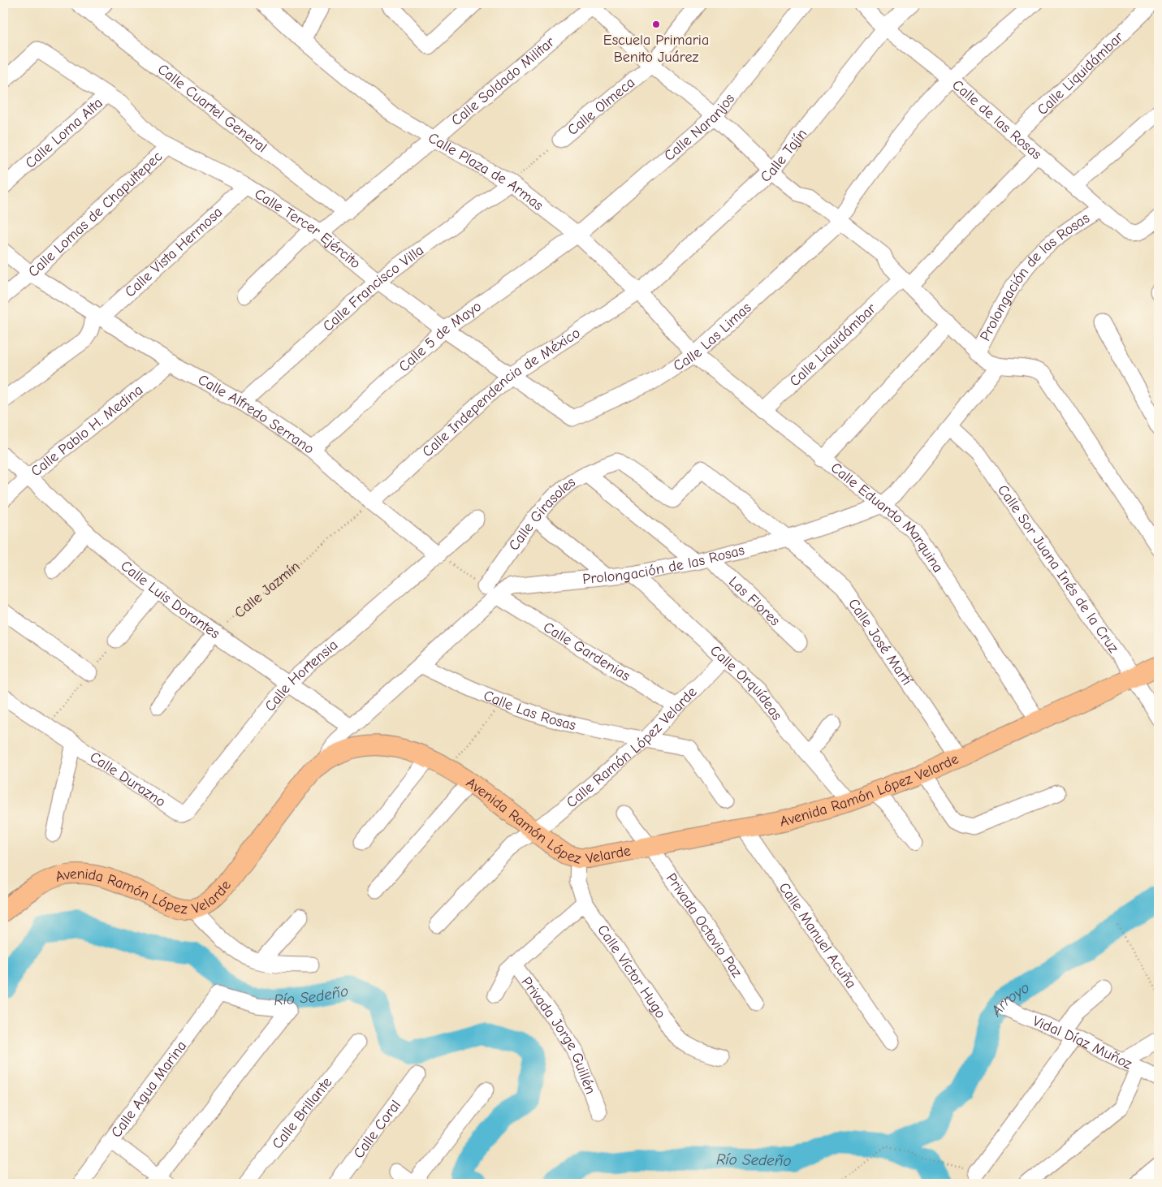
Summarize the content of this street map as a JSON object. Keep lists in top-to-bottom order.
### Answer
{
  "streets": {
    "main road": ["Avenida Ramón López Velarde"],
    "street": [
      "Calle Liquidámbar",
      "Calle Soldado Militar",
      "Calle Olmeca",
      "Calle Cuartel General",
      "Calle de las Rosas",
      "Calle Naranjos",
      "Calle Loma Alta",
      "Calle Tajín",
      "Calle Plaza de Armas",
      "Calle Lomas de Chapultepec",
      "Calle Tercer Ejército",
      "Calle Vista Hermosa",
      "Prolongación de las Rosas",
      "Calle Francisco Villa",
      "Calle Las Limas",
      "Calle 5 de Mayo",
      "Calle Independencia de México",
      "Calle Alfredo Serrano",
      "Calle Pablo H. Medina",
      "Calle Girasoles",
      "Calle Eduardo Marquina",
      "Calle Sor Juana Inés de la Cruz",
      "Calle Luis Dorantes",
      "Las Flores",
      "Calle José Martí",
      "Calle Gardenias",
      "Calle Hortensia",
      "Calle Orquídeas",
      "Calle Las Rosas",
      "Calle Ramón López Velarde",
      "Calle Durazno",
      "Privada Octavio Paz",
      "Calle Manuel Acuña",
      "Calle Víctor Hugo",
      "Privada Jorge Guillén",
      "Vidal Díaz Muñoz",
      "Calle Agua Marina",
      "Calle Brillante",
      "Calle Coral"
    ],
    "path": ["Calle Jazmín"]
  },
  "crossings": [
    ["Calle Liquidámbar", "Calle de las Rosas"],
    ["Calle Liquidámbar", "Calle Eduardo Marquina"],
    ["Calle Soldado Militar", "Calle Cuartel General"],
    ["Calle Soldado Militar", "Calle Plaza de Armas"],
    ["Calle Soldado Militar", "Calle Tercer Ejército"],
    ["Calle Olmeca", "Calle Plaza de Armas"],
    ["Calle Olmeca", "Calle Francisco Villa"],
    ["Calle de las Rosas", "Calle Tajín"],
    ["Calle de las Rosas", "Prolongación de las Rosas"],
    ["Calle de las Rosas", "Calle Las Limas"],
    ["Calle Naranjos", "Calle Plaza de Armas"],
    ["Calle Naranjos", "Calle 5 de Mayo"],
    ["Calle Loma Alta", "Calle Tercer Ejército"],
    ["Calle Tajín", "Calle Plaza de Armas"],
    ["Calle Tajín", "Calle Independencia de México"],
    ["Calle Plaza de Armas", "Calle Francisco Villa"],
    ["Calle Plaza de Armas", "Calle Las Limas"],
    ["Calle Plaza de Armas", "Calle 5 de Mayo"],
    ["Calle Plaza de Armas", "Calle Independencia de México"],
    ["Calle Plaza de Armas", "Calle Eduardo Marquina"],
    ["Calle Lomas de Chapultepec", "Calle Tercer Ejército"],
    ["Calle Lomas de Chapultepec", "Calle Alfredo Serrano"],
    ["Calle Tercer Ejército", "Calle Vista Hermosa"],
    ["Calle Tercer Ejército", "Calle Francisco Villa"],
    ["Calle Tercer Ejército", "Calle Las Limas"],
    ["Calle Tercer Ejército", "Calle 5 de Mayo"],
    ["Calle Tercer Ejército", "Calle Independencia de México"],
    ["Calle Vista Hermosa", "Calle Alfredo Serrano"],
    ["Prolongación de las Rosas", "Calle Eduardo Marquina"],
    ["Prolongación de las Rosas", "Calle Sor Juana Inés de la Cruz"],
    ["Prolongación de las Rosas", "Calle Luis Dorantes"],
    ["Prolongación de las Rosas", "Las Flores"],
    ["Prolongación de las Rosas", "Calle José Martí"],
    ["Prolongación de las Rosas", "Calle Gardenias"],
    ["Prolongación de las Rosas", "Calle Orquídeas"],
    ["Prolongación de las Rosas", "Calle Las Rosas"],
    ["Prolongación de las Rosas", "Avenida Ramón López Velarde"],
    ["Calle Francisco Villa", "Calle Alfredo Serrano"],
    ["Calle Las Limas", "Calle Eduardo Marquina"],
    ["Calle 5 de Mayo", "Calle Alfredo Serrano"],
    ["Calle Independencia de México", "Calle Alfredo Serrano"],
    ["Calle Independencia de México", "Calle Jazmín"],
    ["Calle Alfredo Serrano", "Calle Pablo H. Medina"],
    ["Calle Alfredo Serrano", "Calle Jazmín"],
    ["Calle Alfredo Serrano", "Calle Hortensia"],
    ["Calle Pablo H. Medina", "Calle Luis Dorantes"],
    ["Calle Girasoles", "Las Flores"],
    ["Calle Girasoles", "Calle José Martí"],
    ["Calle Eduardo Marquina", "Avenida Ramón López Velarde"],
    ["Calle Sor Juana Inés de la Cruz", "Avenida Ramón López Velarde"],
    ["Calle Jazmín", "Calle Luis Dorantes"],
    ["Calle Luis Dorantes", "Calle Hortensia"],
    ["Calle José Martí", "Avenida Ramón López Velarde"],
    ["Calle Gardenias", "Calle Ramón López Velarde"],
    ["Calle Hortensia", "Calle Durazno"],
    ["Calle Orquídeas", "Calle Ramón López Velarde"],
    ["Calle Orquídeas", "Avenida Ramón López Velarde"],
    ["Calle Las Rosas", "Calle Ramón López Velarde"],
    ["Calle Ramón López Velarde", "Avenida Ramón López Velarde"],
    ["Avenida Ramón López Velarde", "Privada Octavio Paz"],
    ["Avenida Ramón López Velarde", "Calle Manuel Acuña"],
    ["Avenida Ramón López Velarde", "Calle Víctor Hugo"]
  ],
  "water": ["Río Sedeño", "Arroyo"],
  "places": ["Escuela Primaria Benito Juárez"]
}
